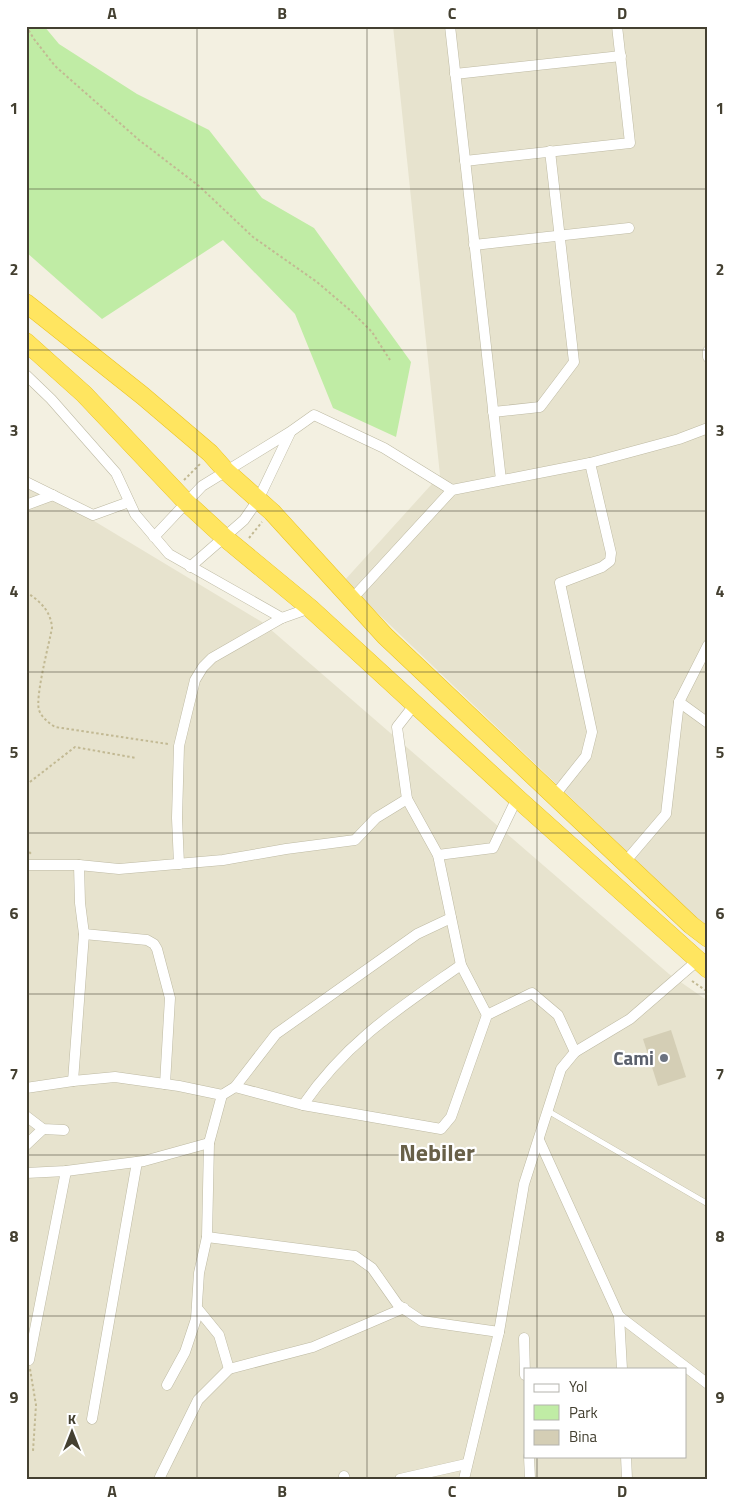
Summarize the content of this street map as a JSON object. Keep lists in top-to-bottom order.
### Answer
{
  "districts": ["Nebiler"],
  "places": ["Cami"],
  "legend": ["Yol", "Park", "Bina"],
  "north": "top",
  "grid": {
    "columns": [
      "A",
      "B",
      "C",
      "D"
    ],
    "rows": [
      "1",
      "2",
      "3",
      "4",
      "5",
      "6",
      "7",
      "8",
      "9"
    ]
  }
}
